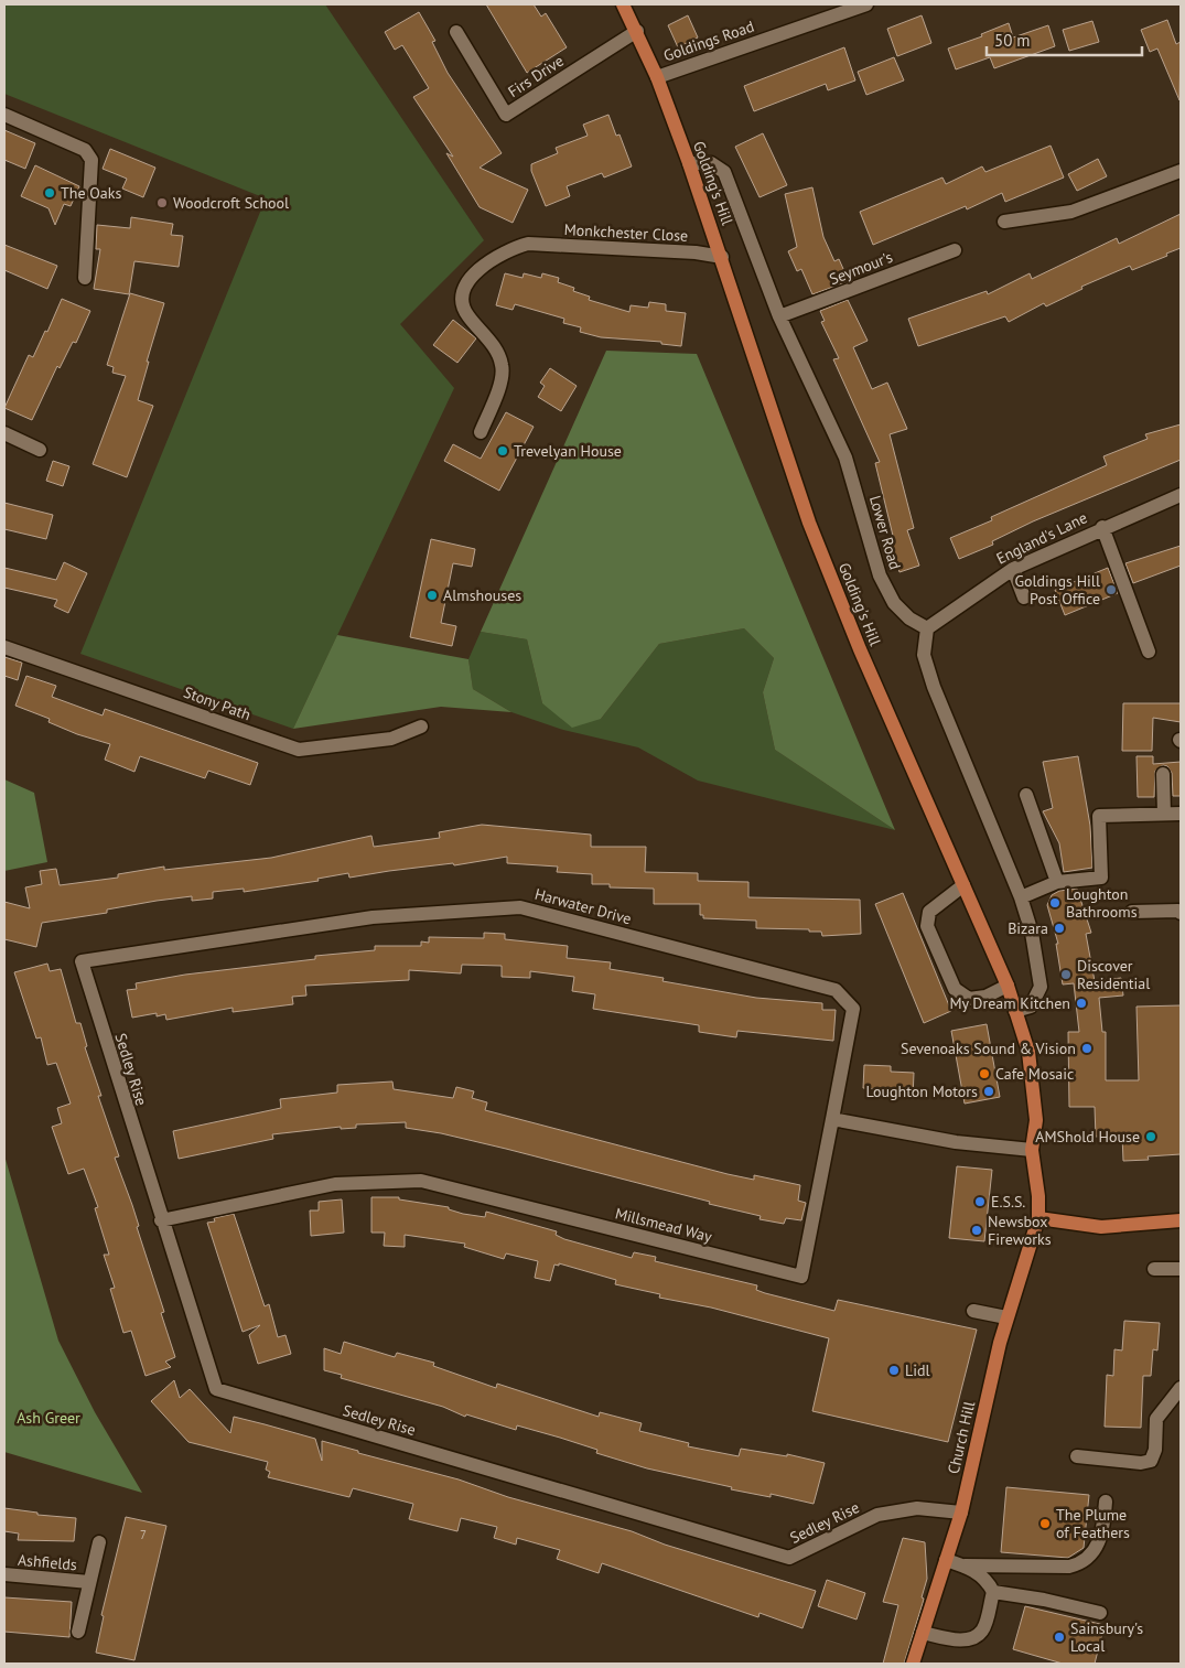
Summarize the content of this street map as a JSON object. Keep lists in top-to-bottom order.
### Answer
{
  "streets": {
    "main road": ["Golding's Hill", "Church Hill"],
    "street": [
      "Goldings Road",
      "Firs Drive",
      "Monkchester Close",
      "Seymour's",
      "Lower Road",
      "England's Lane",
      "Stony Path",
      "Harwater Drive",
      "Sedley Rise",
      "Millsmead Way",
      "Ashfields"
    ]
  },
  "crossings": [
    ["Goldings Road", "Golding's Hill"],
    ["Firs Drive", "Golding's Hill"],
    ["Golding's Hill", "Monkchester Close"],
    ["Golding's Hill", "Lower Road"],
    ["Golding's Hill", "Church Hill"],
    ["Seymour's", "Lower Road"],
    ["Lower Road", "England's Lane"],
    ["Harwater Drive", "Sedley Rise"],
    ["Harwater Drive", "Millsmead Way"],
    ["Sedley Rise", "Millsmead Way"],
    ["Sedley Rise", "Church Hill"]
  ],
  "parks": ["Ash Greer"],
  "places": [
    "The Oaks",
    "Woodcroft School",
    "Trevelyan House",
    "Goldings Hill Post Office",
    "Almshouses",
    "Loughton Bathrooms",
    "Bizara",
    "Discover Residential",
    "My Dream Kitchen",
    "Sevenoaks Sound & Vision",
    "Cafe Mosaic",
    "Loughton Motors",
    "AMShold House",
    "E.S.S.",
    "Newsbox Fireworks",
    "Lidl",
    "The Plume of Feathers",
    "Sainsbury's Local"
  ],
  "house_numbers": ["7"],
  "scale_bar": "50 m"
}
